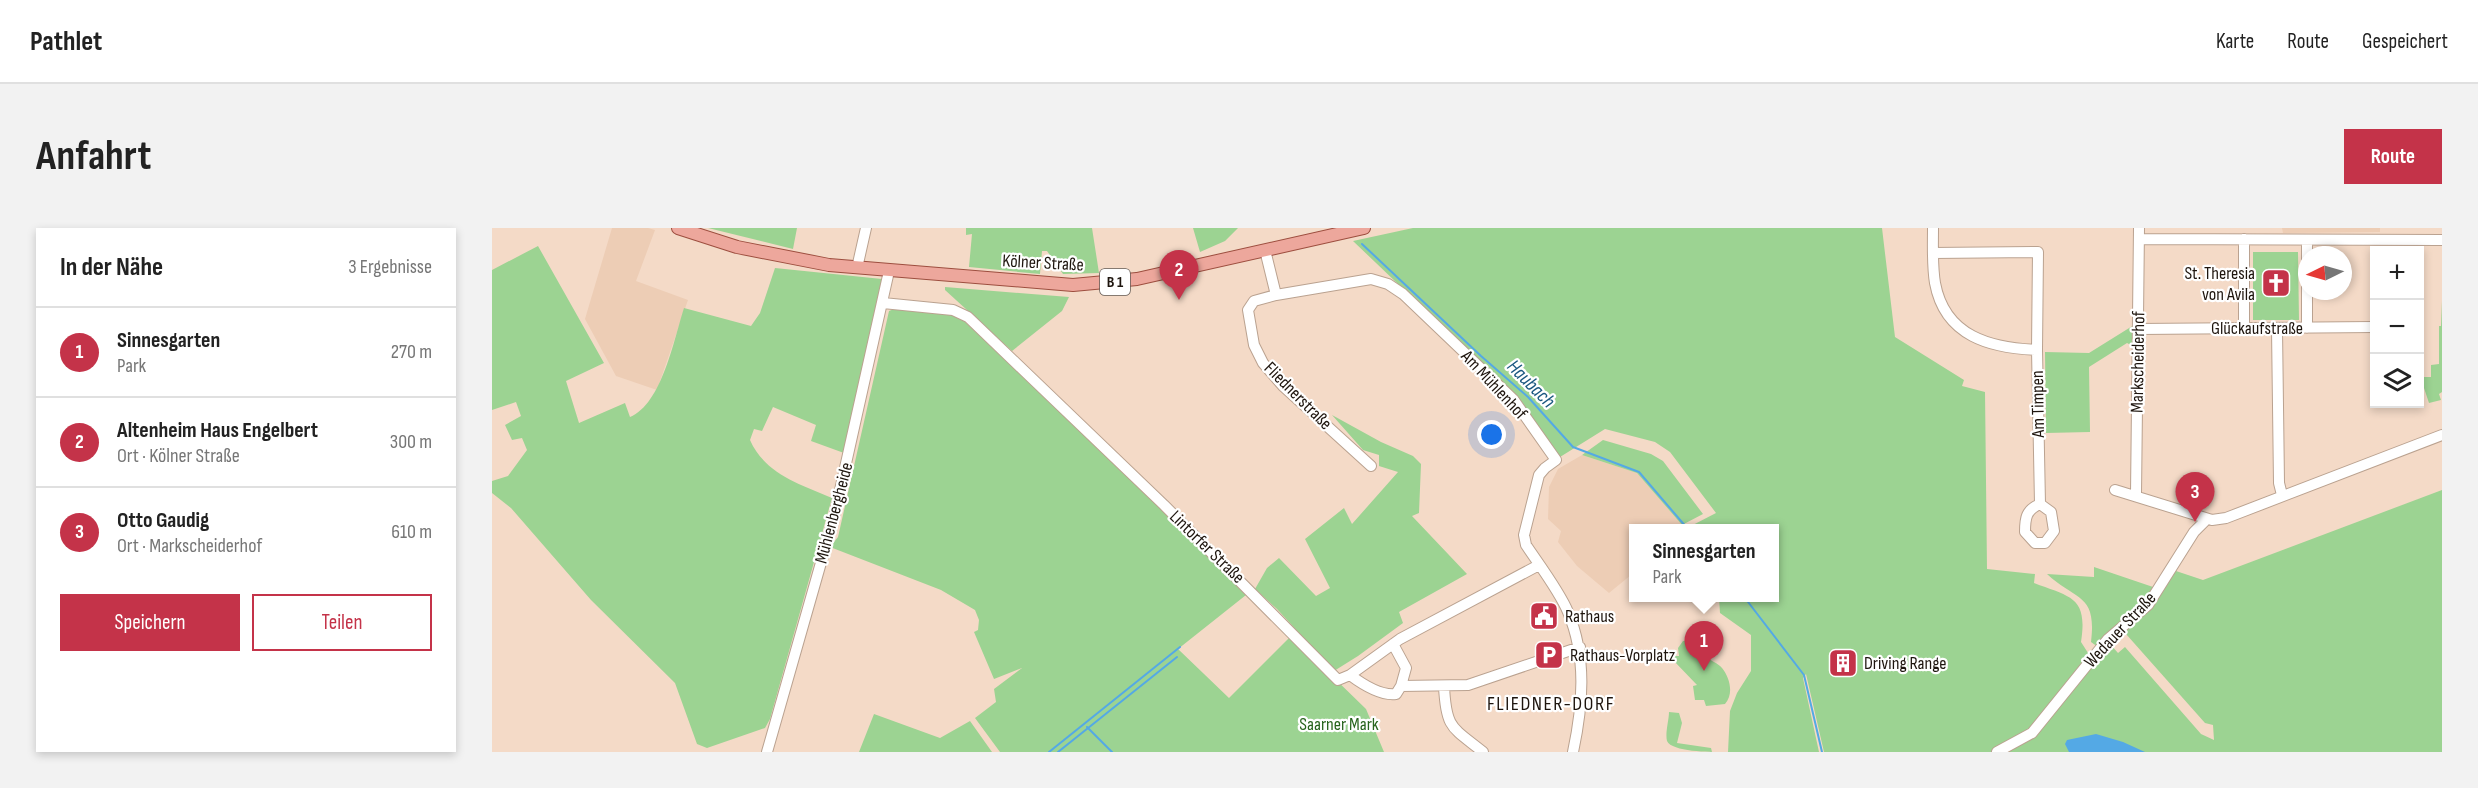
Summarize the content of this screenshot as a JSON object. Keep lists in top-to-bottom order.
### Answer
{
  "streets": {
    "main road": ["Kölner Straße", "B 1"],
    "street": [
      "Glückaufstraße",
      "Markscheiderhof",
      "Am Mühlenhof",
      "Fliednerstraße",
      "Am Timpen",
      "Mühlenbergheide",
      "Lintorfer Straße",
      "Wedauer Straße"
    ]
  },
  "crossings": [
    ["Kölner Straße", "Mühlenbergheide"],
    ["Glückaufstraße", "Markscheiderhof"],
    ["Am Mühlenhof", "Fliednerstraße"],
    ["Mühlenbergheide", "Lintorfer Straße"]
  ],
  "districts": ["FLIEDNER-DORF"],
  "water": ["Haubach"],
  "parks": ["Saarner Mark"],
  "places": {
    "church": ["St. Theresia von Avila"],
    "public building": ["Rathaus"],
    "parking": ["Rathaus-Vorplatz"],
    "building": ["Driving Range"]
  },
  "north": "left",
  "page": {
    "header": "Pathlet",
    "nav": ["Karte", "Route", "Gespeichert"],
    "buttons": [
      "Route",
      ["Speichern", "Teilen"]
    ],
    "title": "Anfahrt",
    "heading": ["In der Nähe", "3 Ergebnisse"],
    "map_buttons": ["+", "−"],
    "pins": ["2", "3", "1"],
    "list": [
      {
        "mark": "1",
        "name": "Sinnesgarten",
        "note": "Park",
        "value": "270 m"
      },
      {
        "mark": "2",
        "name": "Altenheim Haus Engelbert",
        "note": "Ort · Kölner Straße",
        "value": "300 m"
      },
      {
        "mark": "3",
        "name": "Otto Gaudig",
        "note": "Ort · Markscheiderhof",
        "value": "610 m"
      }
    ],
    "popup": ["Sinnesgarten", "Park"]
  }
}
